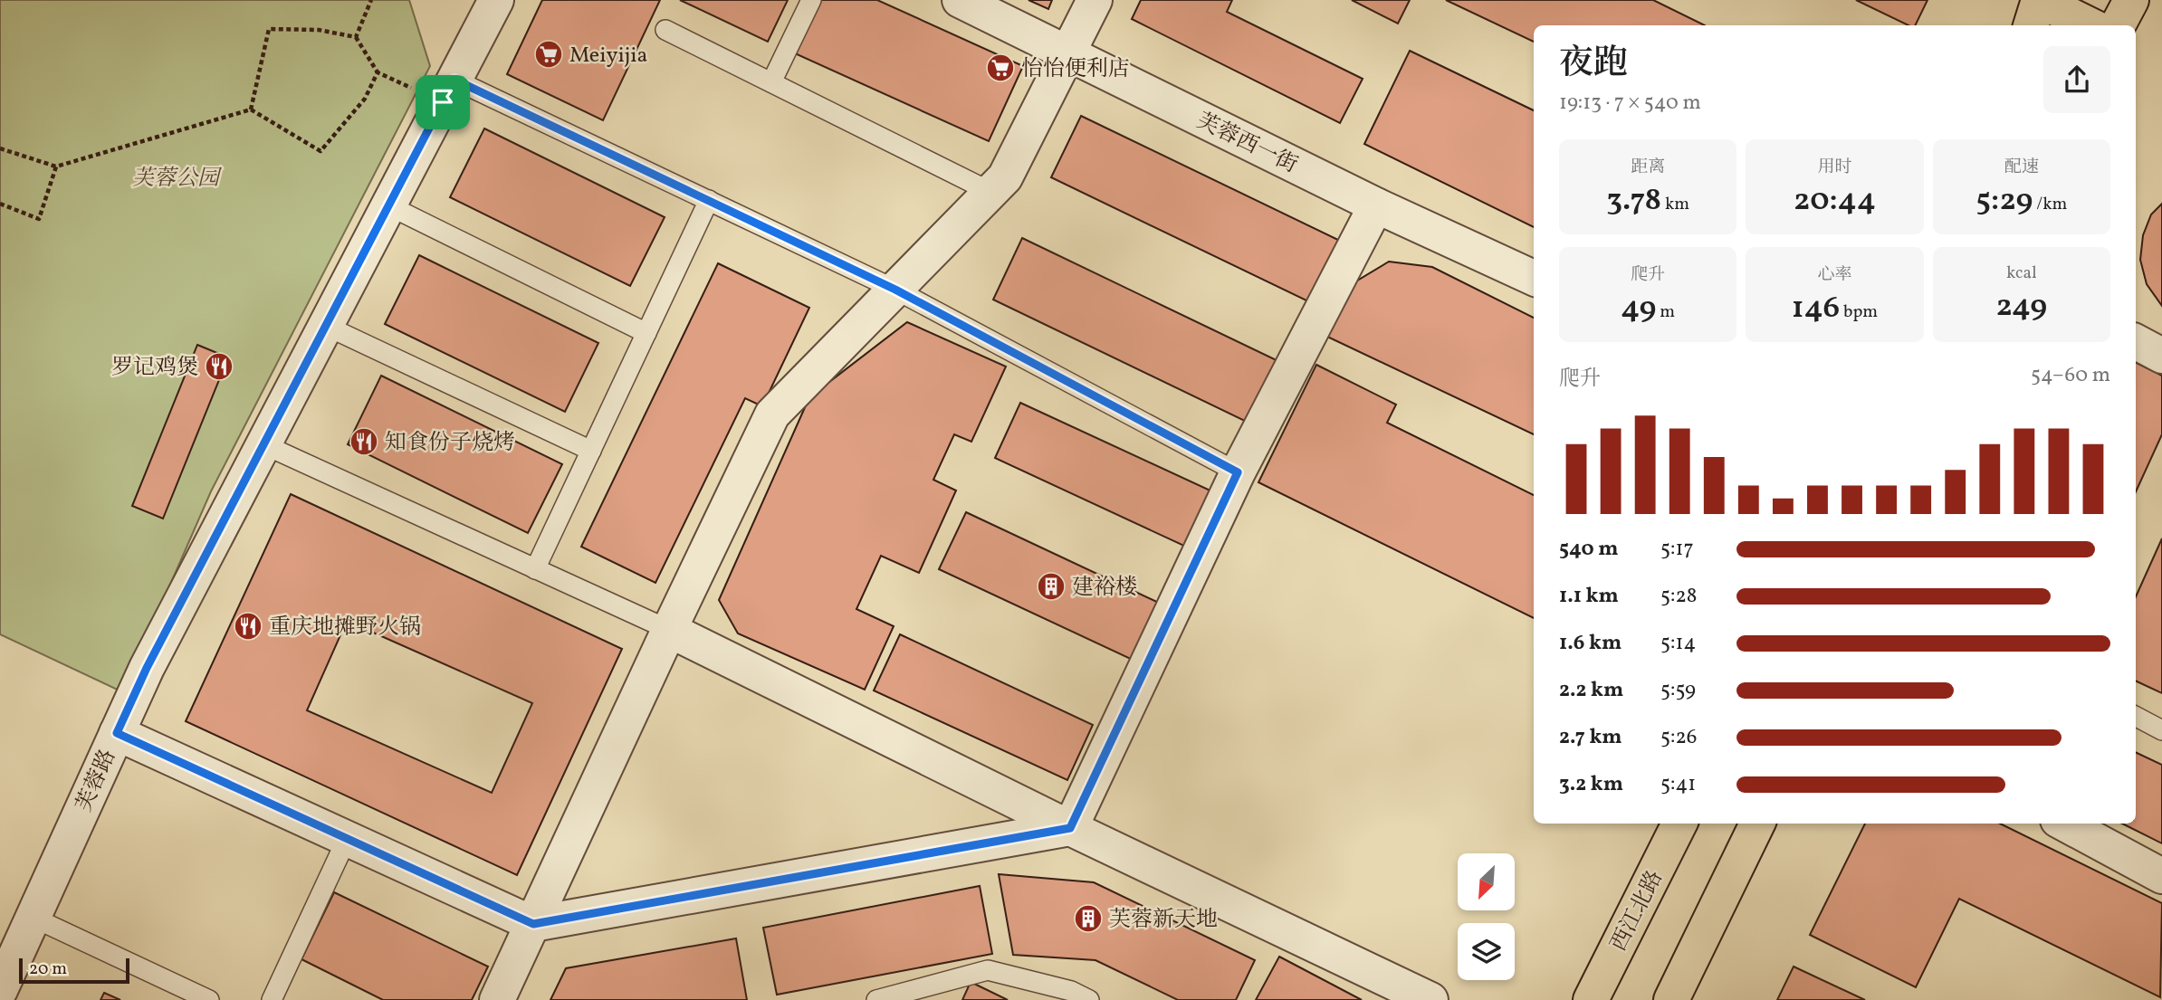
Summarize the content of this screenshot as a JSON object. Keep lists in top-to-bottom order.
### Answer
{
  "streets": {
    "main road": ["西江北路"],
    "street": ["芙蓉西一街", "芙蓉路"]
  },
  "parks": ["芙蓉公园"],
  "places": {
    "supermarket": ["Meiyijia", "怡怡便利店"],
    "restaurant": ["罗记鸡煲", "知食份子烧烤", "重庆地摊野火锅"],
    "building": ["建裕楼", "芙蓉新天地"]
  },
  "scale_bar": "20 m",
  "north": "bottom left",
  "page": {
    "heading": ["夜跑", "19:13 · 7 × 540 m"],
    "stats": [
      ["距离", "3.78 km"],
      ["用时", "20:44"],
      ["配速", "5:29 /km"],
      ["爬升", "49 m"],
      ["心率", "146 bpm"],
      ["kcal", "249"]
    ],
    "chart": ["爬升", "54–60 m"],
    "list": [
      {
        "name": "540 m",
        "note": "5:17"
      },
      {
        "name": "1.1 km",
        "note": "5:28"
      },
      {
        "name": "1.6 km",
        "note": "5:14"
      },
      {
        "name": "2.2 km",
        "note": "5:59"
      },
      {
        "name": "2.7 km",
        "note": "5:26"
      },
      {
        "name": "3.2 km",
        "note": "5:41"
      }
    ],
    "scale": "20 m"
  }
}
